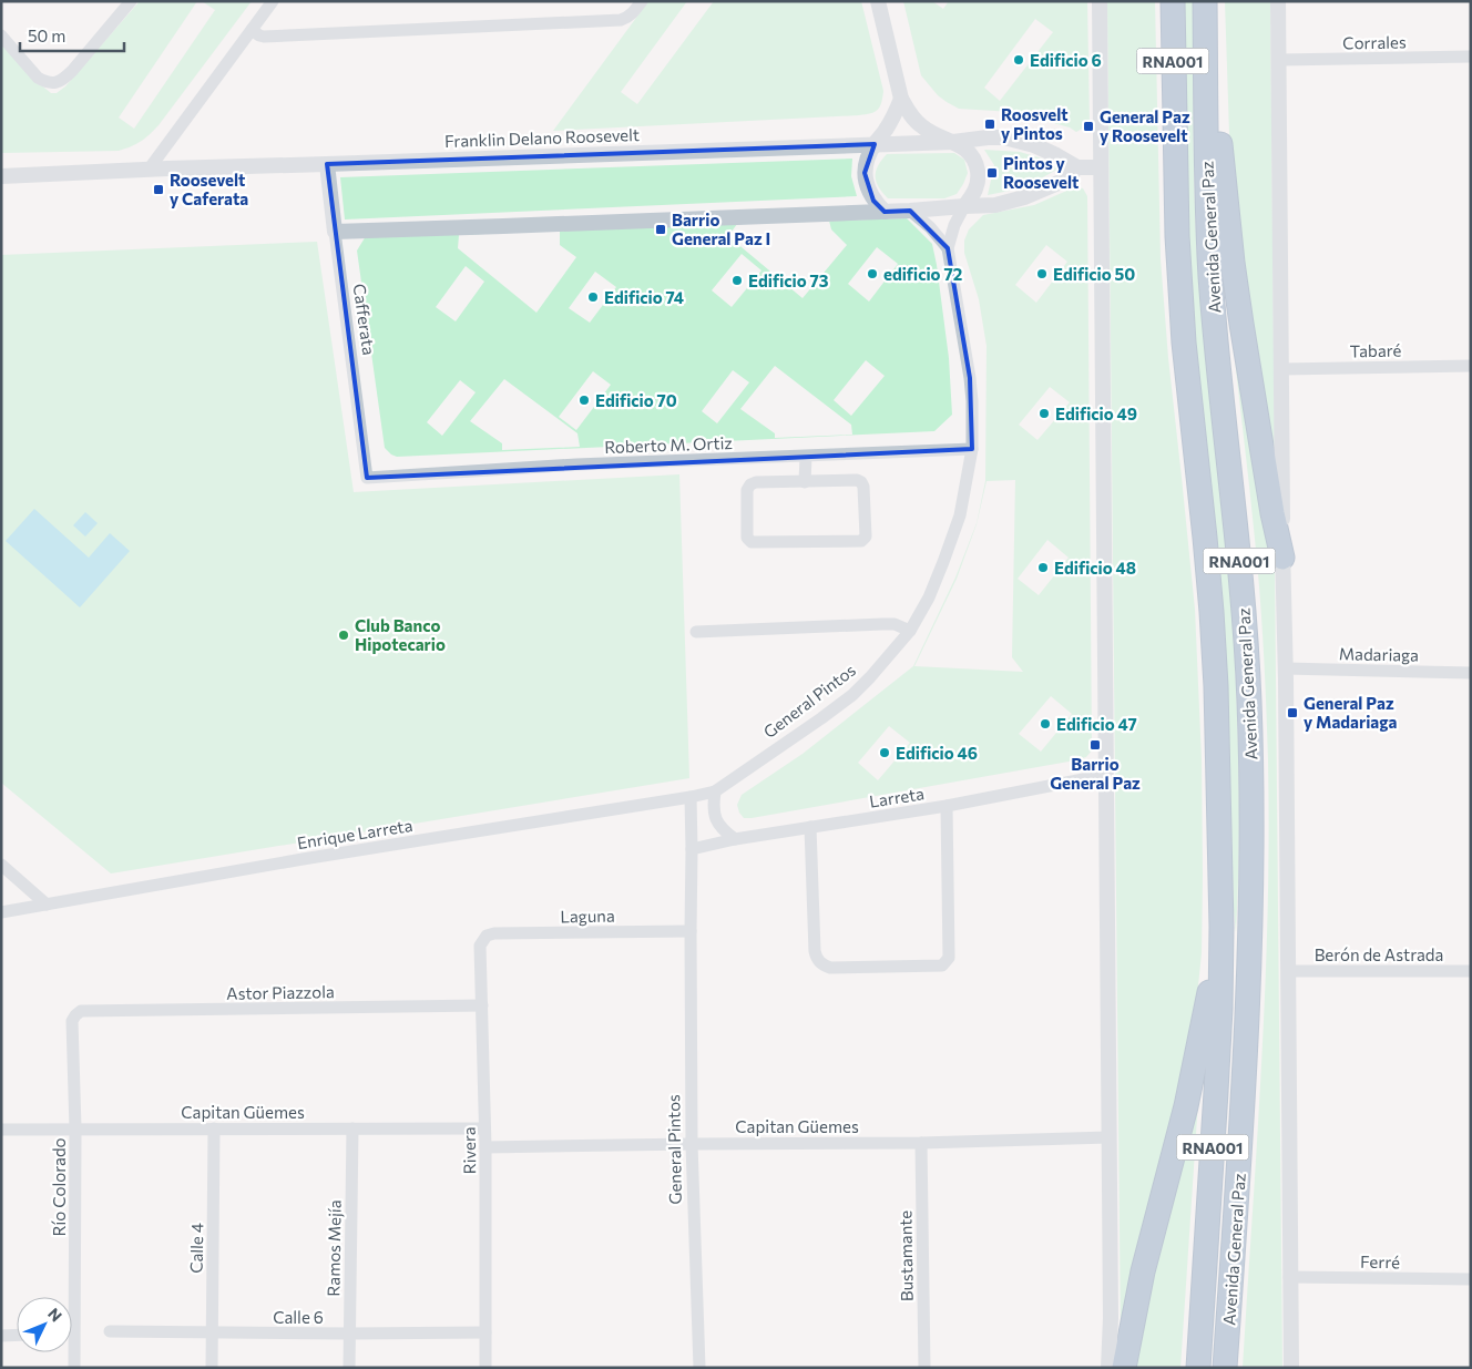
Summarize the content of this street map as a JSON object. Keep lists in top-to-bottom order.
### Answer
{
  "streets": {
    "highway": ["RNA001", "Avenida General Paz"],
    "street": [
      "Corrales",
      "Franklin Delano Roosevelt",
      "Cafferata",
      "Tabaré",
      "Roberto M. Ortiz",
      "Madariaga",
      "General Pintos",
      "Larreta",
      "Enrique Larreta",
      "Laguna",
      "Berón de Astrada",
      "Astor Piazzola",
      "Capitan Güemes",
      "Rivera",
      "Río Colorado",
      "Calle 4",
      "Ramos Mejía",
      "Bustamante",
      "Ferré",
      "Calle 6"
    ]
  },
  "crossings": [
    ["Franklin Delano Roosevelt", "Cafferata"],
    ["Franklin Delano Roosevelt", "General Pintos"],
    ["Cafferata", "Roberto M. Ortiz"],
    ["Roberto M. Ortiz", "General Pintos"],
    ["General Pintos", "Larreta"],
    ["General Pintos", "Enrique Larreta"],
    ["General Pintos", "Laguna"],
    ["General Pintos", "Capitan Güemes"],
    ["Laguna", "Rivera"],
    ["Astor Piazzola", "Rivera"],
    ["Astor Piazzola", "Río Colorado"],
    ["Capitan Güemes", "Rivera"],
    ["Capitan Güemes", "Río Colorado"],
    ["Capitan Güemes", "Calle 4"],
    ["Capitan Güemes", "Ramos Mejía"],
    ["Capitan Güemes", "Bustamante"],
    ["Rivera", "Calle 6"],
    ["Calle 4", "Calle 6"],
    ["Ramos Mejía", "Calle 6"]
  ],
  "places": {
    "other": [
      "Edificio 6",
      "edificio 72",
      "Edificio 50",
      "Edificio 73",
      "Edificio 74",
      "Edificio 70",
      "Edificio 49",
      "Edificio 48",
      "Club Banco Hipotecario",
      "Edificio 47",
      "Edificio 46"
    ],
    "transit": [
      "Roosvelt y Pintos",
      "General Paz y Roosevelt",
      "Pintos y Roosevelt",
      "Roosevelt y Caferata",
      "Barrio General Paz I",
      "General Paz y Madariaga",
      "Barrio General Paz"
    ]
  },
  "scale_bar": "50 m",
  "north": "top right"
}
